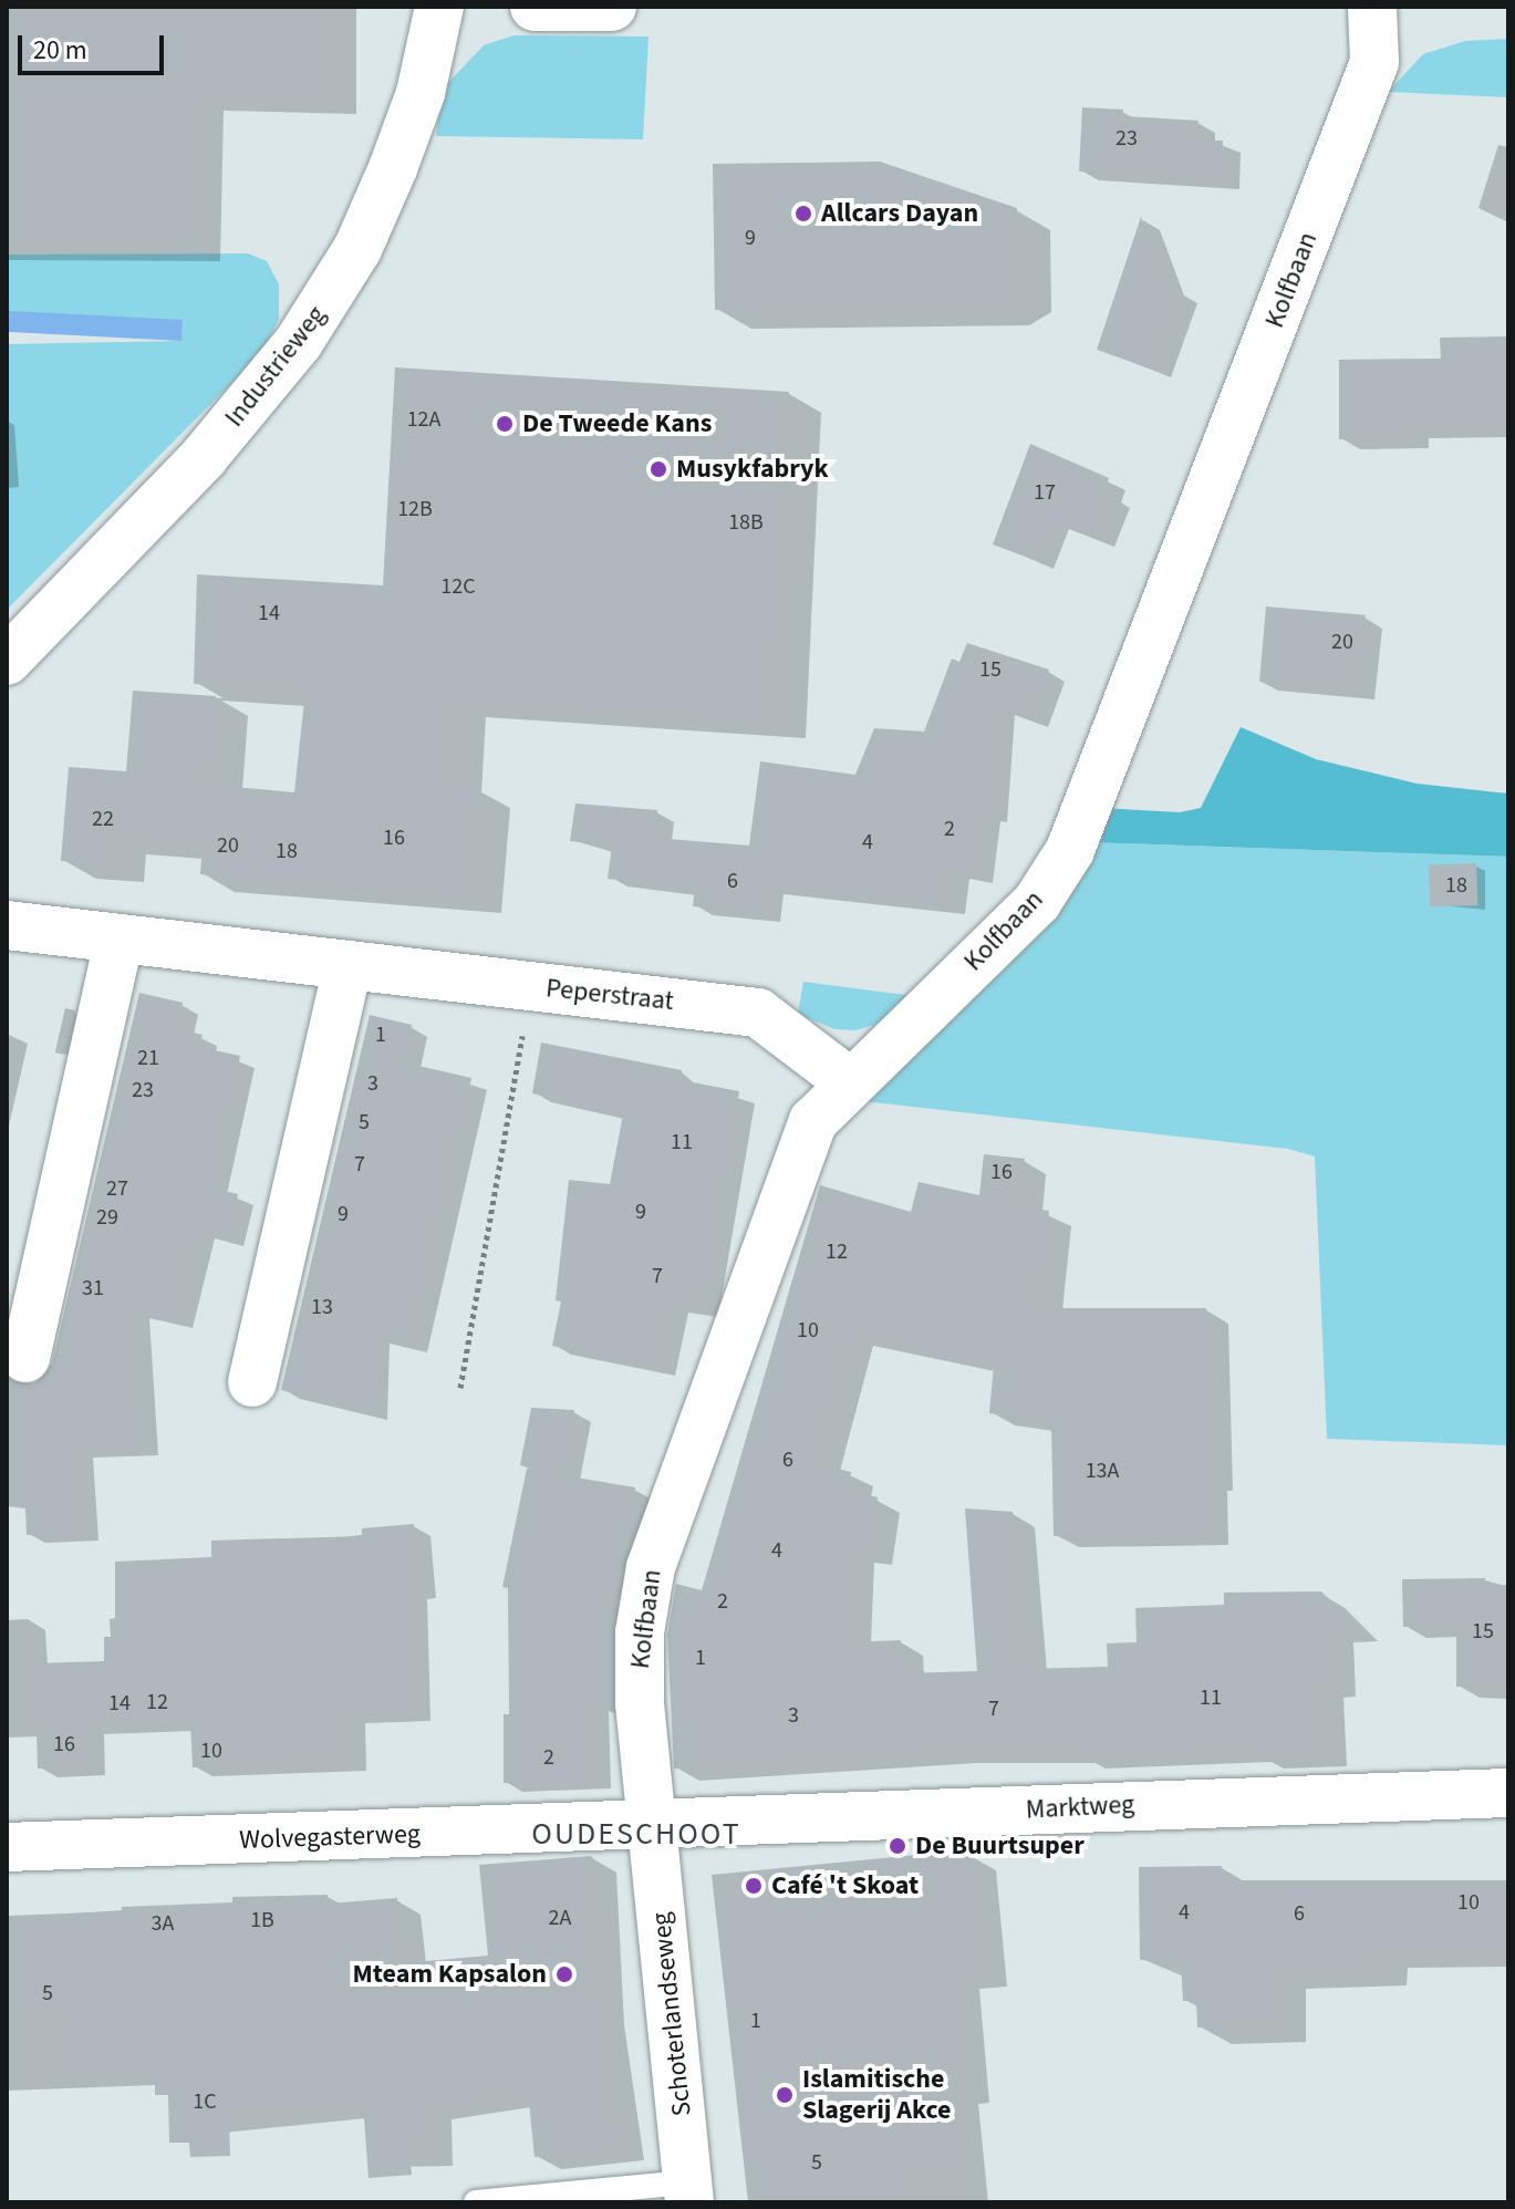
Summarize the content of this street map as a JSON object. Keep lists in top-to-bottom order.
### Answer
{
  "streets": {
    "street": [
      "Kolfbaan",
      "Industrieweg",
      "Peperstraat",
      "Marktweg",
      "Wolvegasterweg",
      "Schoterlandseweg"
    ]
  },
  "crossings": [
    ["Kolfbaan", "Peperstraat"],
    ["Kolfbaan", "Marktweg"],
    ["Kolfbaan", "Wolvegasterweg"],
    ["Kolfbaan", "Schoterlandseweg"],
    ["Marktweg", "Wolvegasterweg"],
    ["Marktweg", "Schoterlandseweg"],
    ["Wolvegasterweg", "Schoterlandseweg"]
  ],
  "districts": ["OUDESCHOOT"],
  "places": [
    "Allcars Dayan",
    "De Tweede Kans",
    "Musykfabryk",
    "De Buurtsuper",
    "Café 't Skoat",
    "Mteam Kapsalon",
    "Islamitische Slagerij Akce"
  ],
  "house_numbers": [
    "23",
    "9",
    "12A",
    "17",
    "12B",
    "18B",
    "12C",
    "14",
    "20",
    "15",
    "22",
    "2",
    "16",
    "4",
    "20",
    "18",
    "6",
    "18",
    "1",
    "21",
    "3",
    "23",
    "5",
    "11",
    "7",
    "16",
    "27",
    "9",
    "9",
    "29",
    "12",
    "7",
    "31",
    "13",
    "10",
    "6",
    "13A",
    "4",
    "2",
    "15",
    "1",
    "11",
    "12",
    "14",
    "7",
    "3",
    "16",
    "10",
    "2",
    "10",
    "4",
    "6",
    "2A",
    "1B",
    "3A",
    "5",
    "1",
    "1C",
    "5"
  ],
  "scale_bar": "20 m"
}
